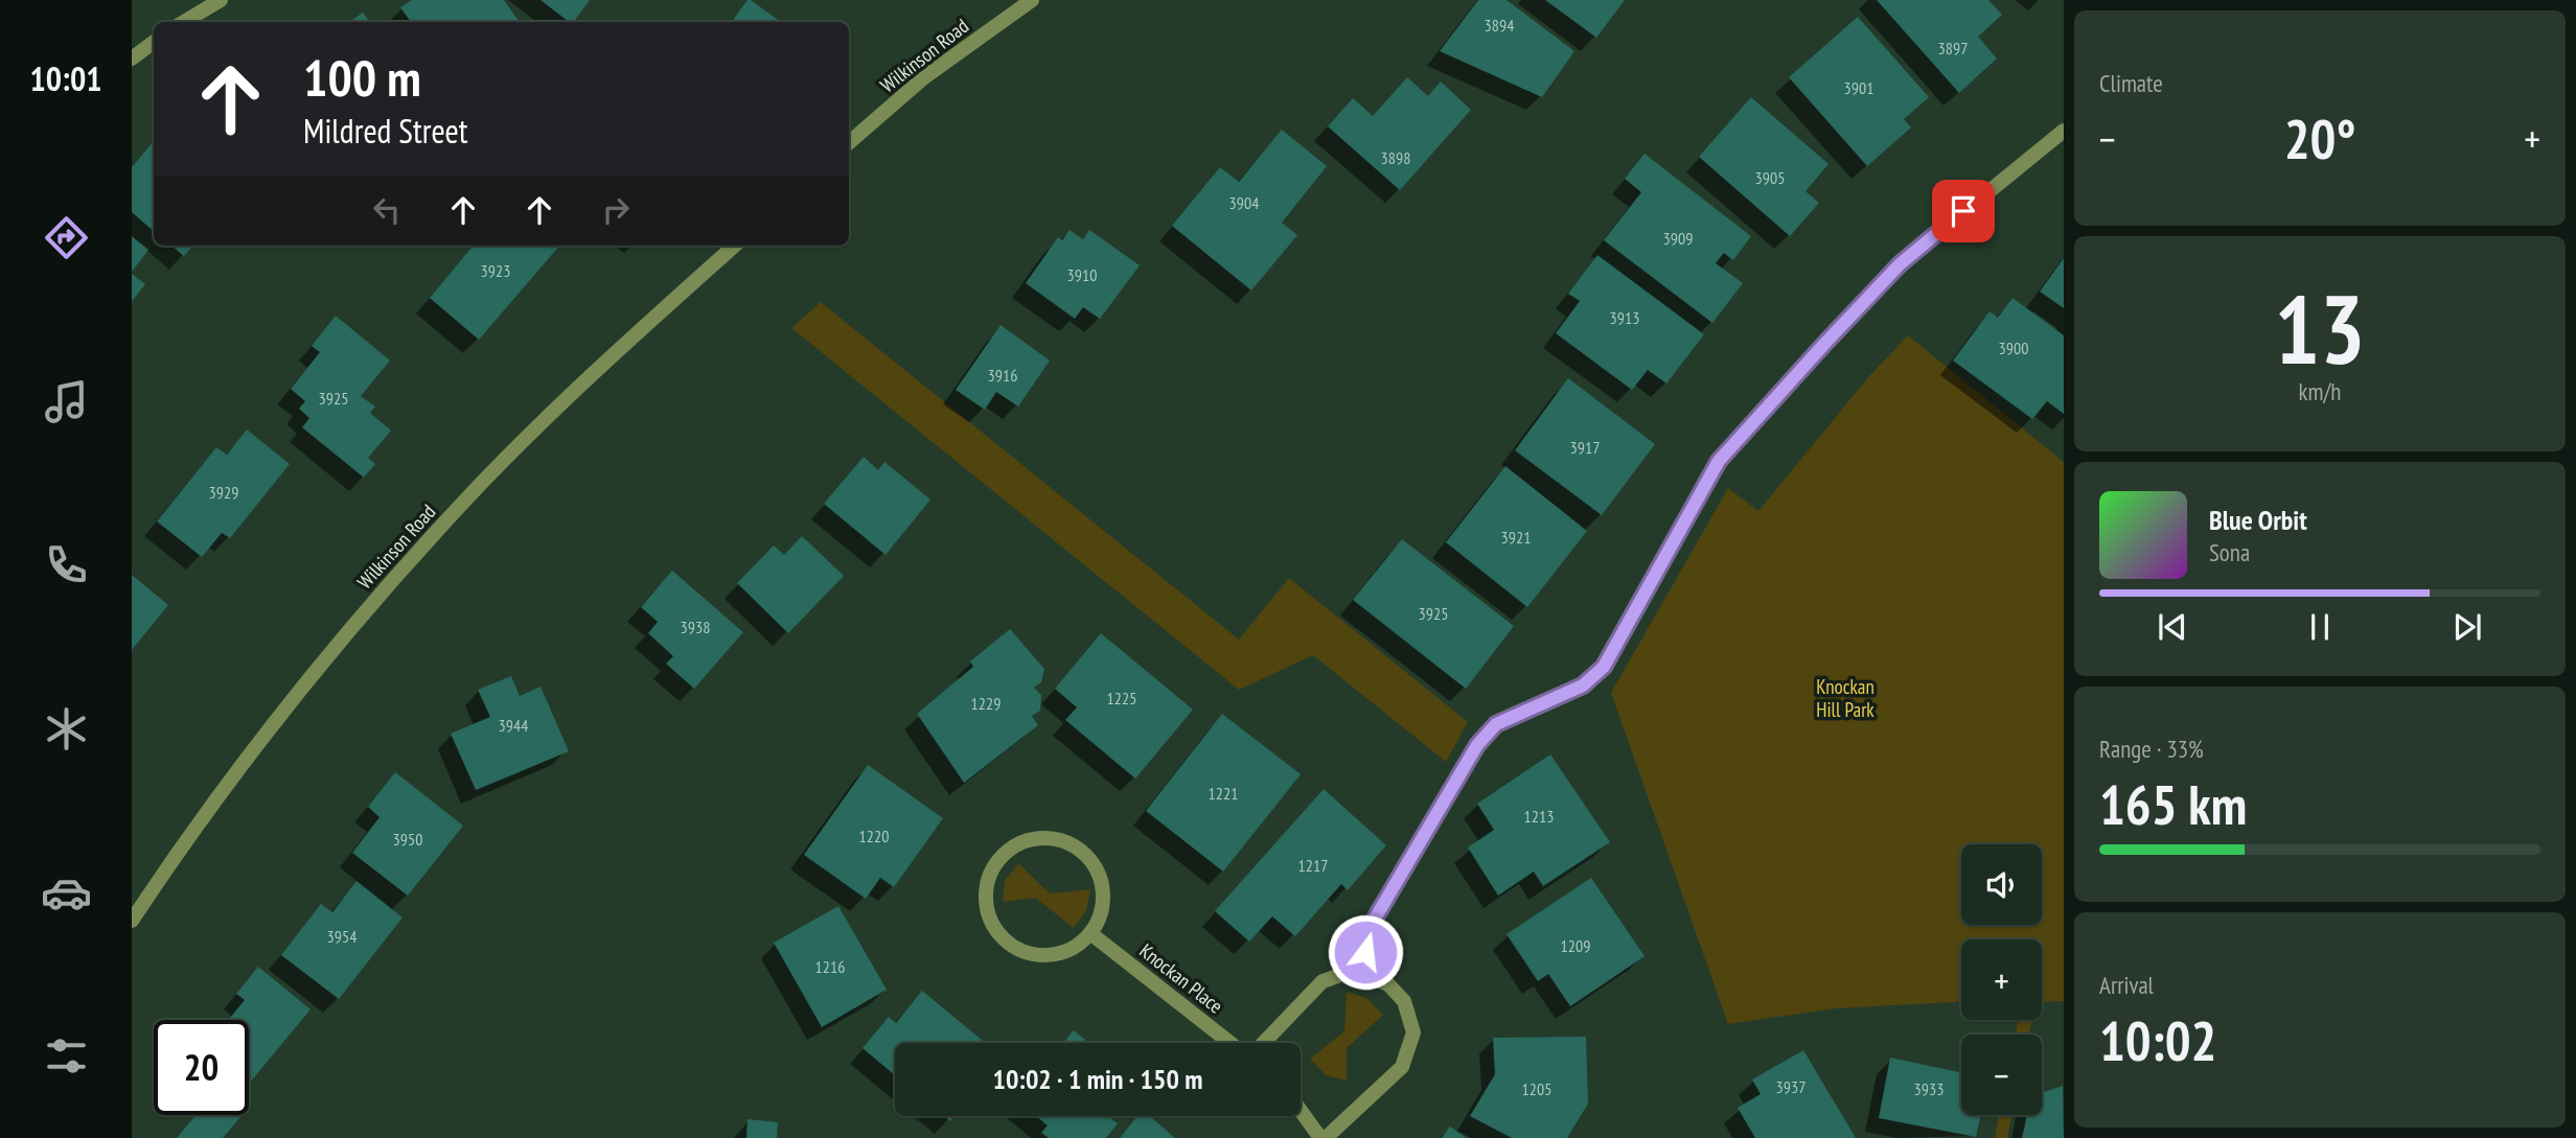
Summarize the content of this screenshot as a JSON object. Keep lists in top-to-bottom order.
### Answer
{
  "streets": {
    "street": ["Wilkinson Road", "Knockan Place"]
  },
  "parks": ["Knockan Hill Park"],
  "house_numbers": [
    "3894",
    "3897",
    "3901",
    "3898",
    "3905",
    "3904",
    "3909",
    "3923",
    "3910",
    "3913",
    "3900",
    "3916",
    "3925",
    "3917",
    "3929",
    "3921",
    "3925",
    "3938",
    "1225",
    "1229",
    "3944",
    "1221",
    "1213",
    "1220",
    "3950",
    "1217",
    "3954",
    "1209",
    "1216",
    "3937",
    "1205",
    "3933"
  ],
  "page": {
    "tabs": "10:01",
    "tile": [
      "Climate",
      ["13", "km/h"],
      ["Range · 33%", "165 km"],
      ["Arrival", "10:02"]
    ],
    "turn": ["100 m", "Mildred Street"],
    "heat": ["−", "20°", "+"],
    "song": ["Blue Orbit", "Sona"],
    "map_buttons": ["+", "−"],
    "limit": "20",
    "trip": "10:02 · 1 min · 150 m"
  }
}
